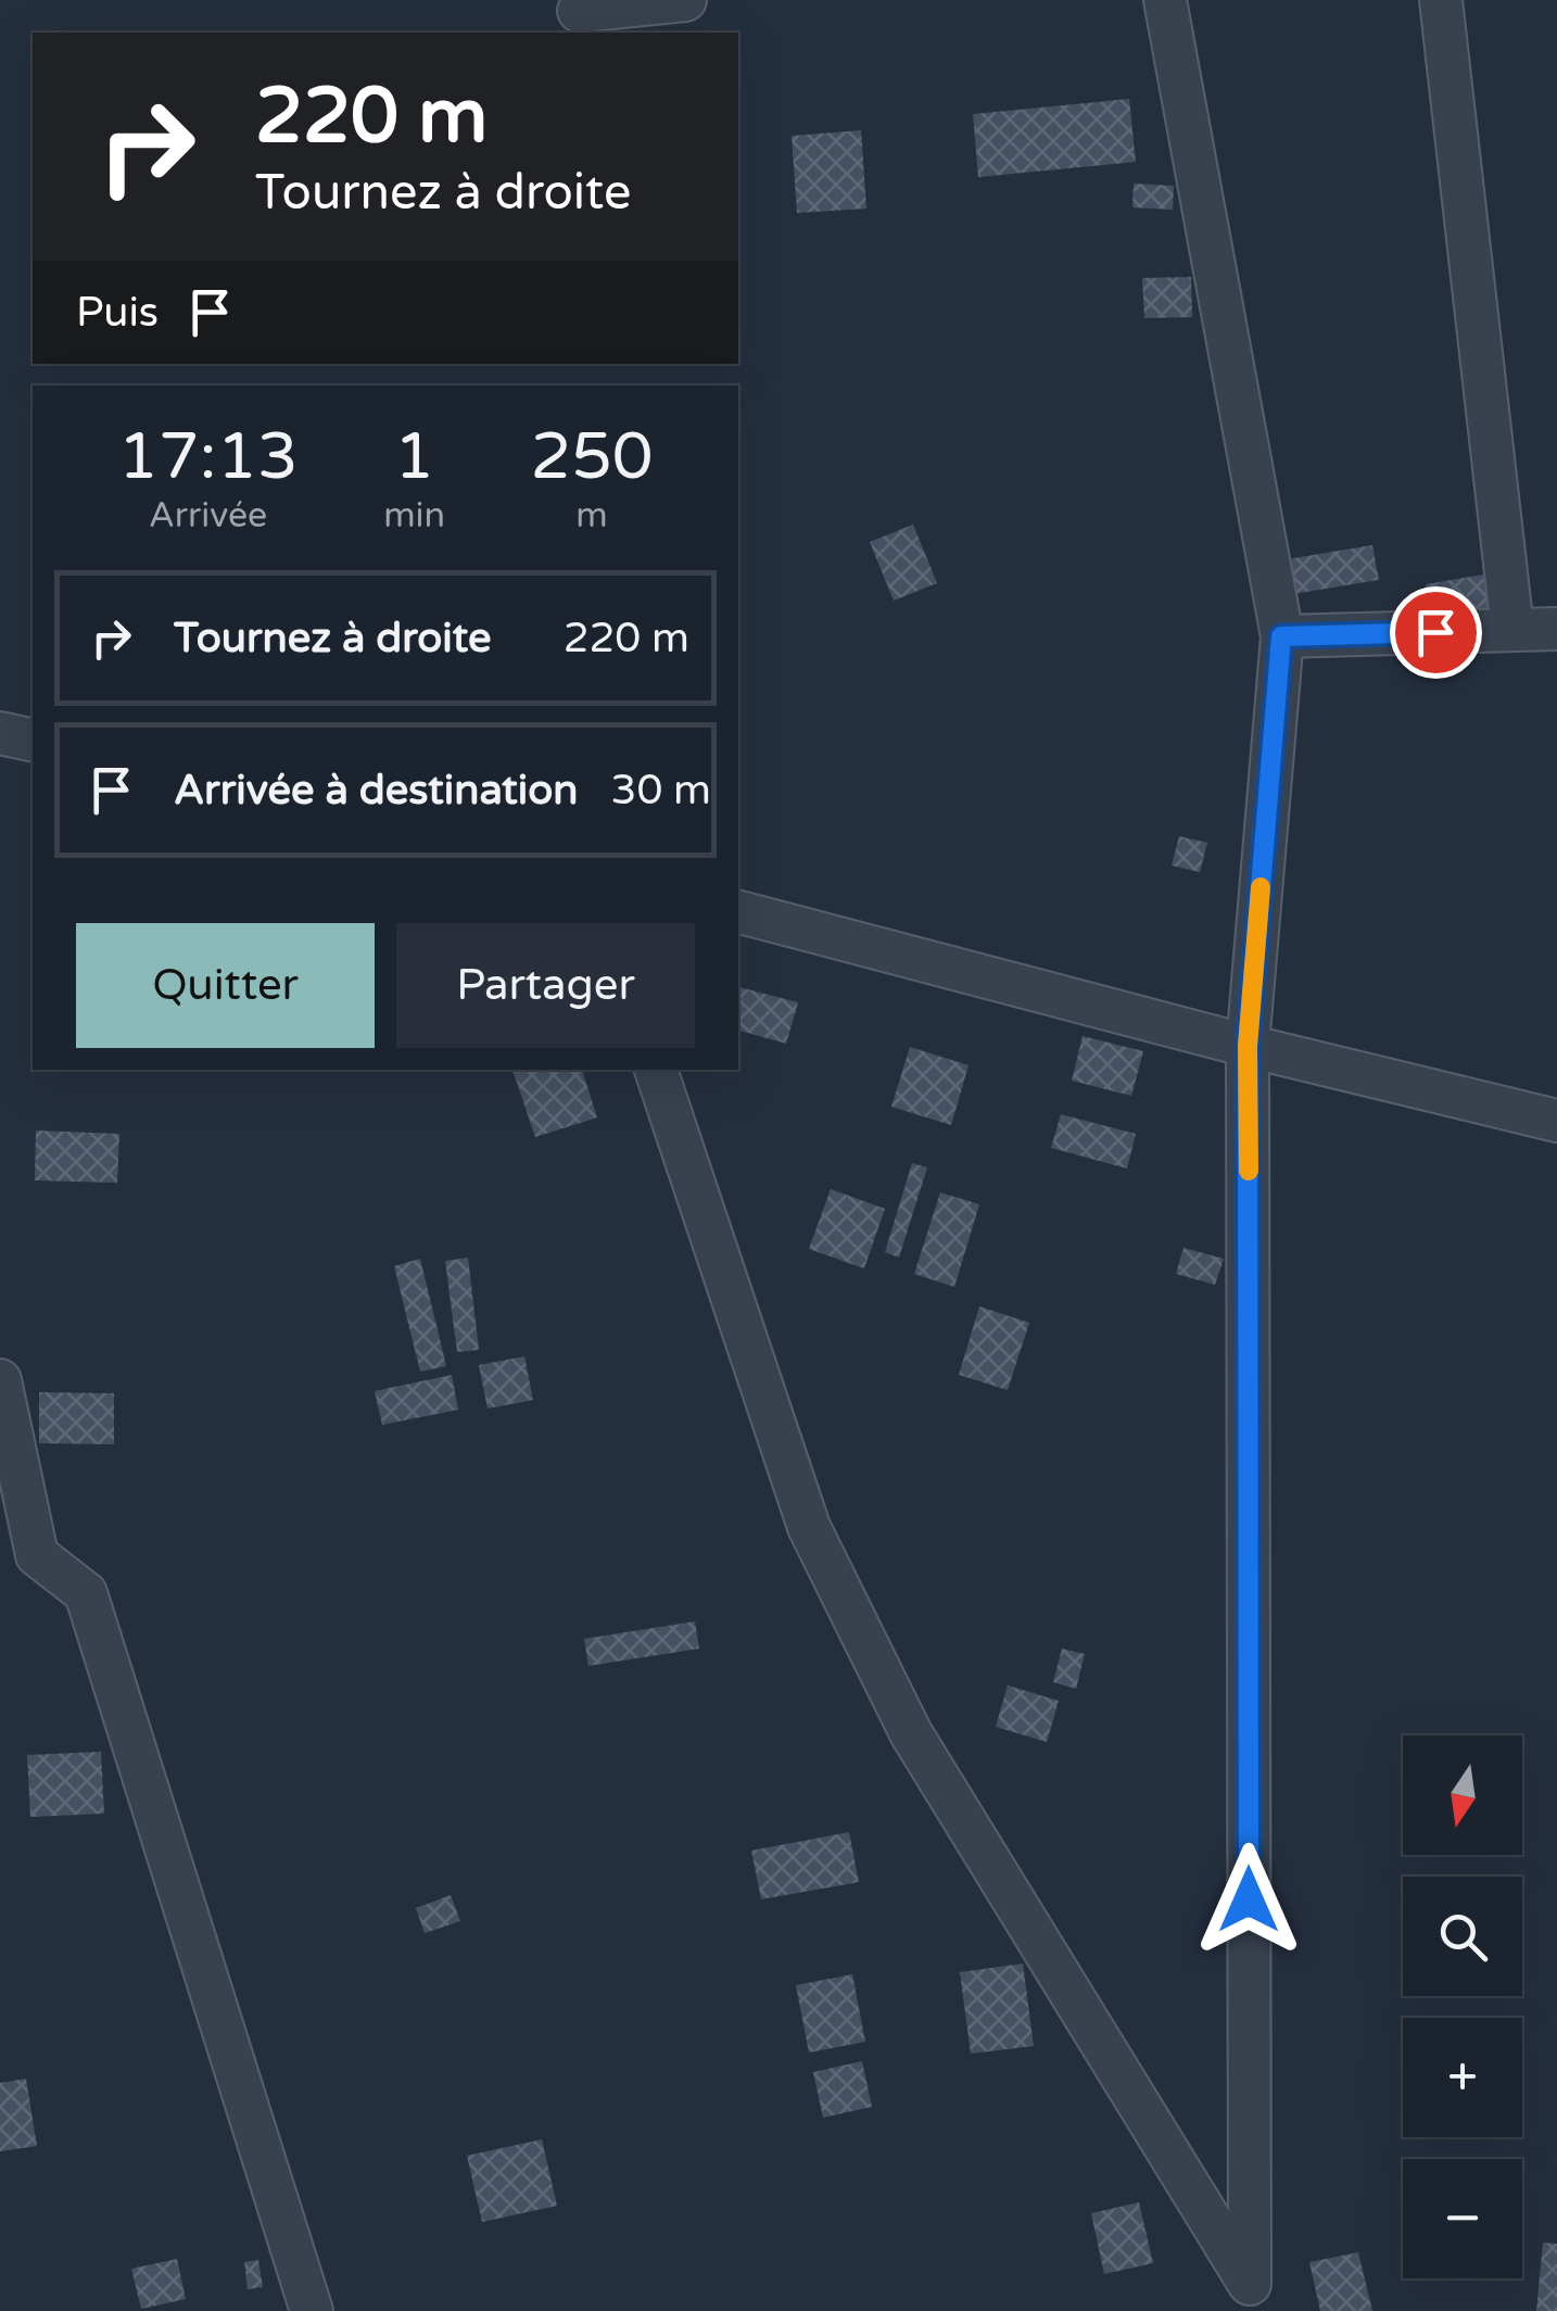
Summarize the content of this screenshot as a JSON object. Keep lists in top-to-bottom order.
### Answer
{
  "north": "bottom",
  "page": {
    "turn": ["220 m", "Tournez à droite"],
    "then": "Puis",
    "eta": [
      "17:13",
      "Arrivée",
      "1",
      "min",
      "250",
      "m"
    ],
    "list": [
      {
        "name": "Tournez à droite",
        "value": "220 m"
      },
      {
        "name": "Arrivée à destination",
        "value": "30 m"
      }
    ],
    "buttons": ["Quitter", "Partager"],
    "map_buttons": ["+", "−"]
  }
}
